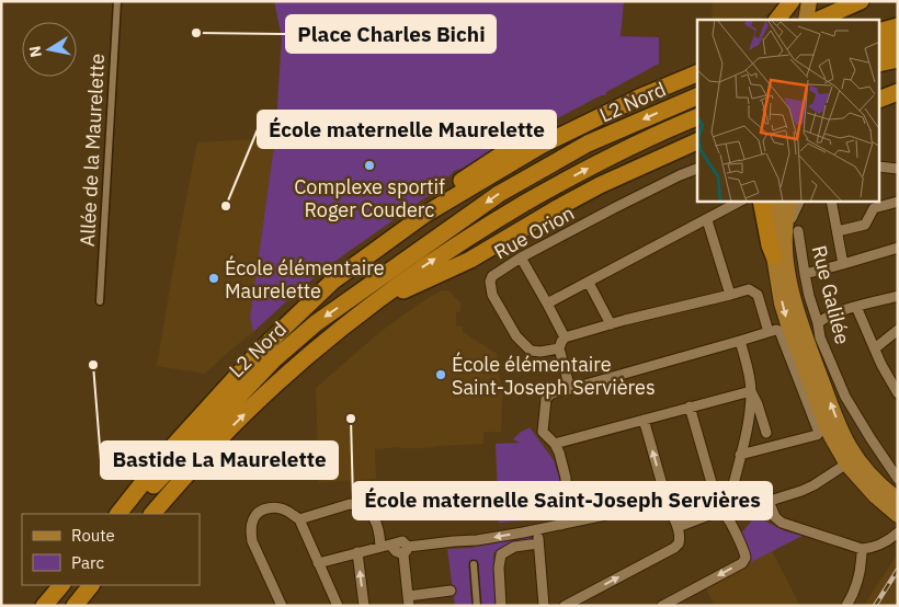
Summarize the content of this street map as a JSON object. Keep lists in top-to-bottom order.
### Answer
{
  "streets": {
    "highway": ["L2 Nord"],
    "street": ["Allée de la Maurelette", "Rue Orion", "Rue Galilée"]
  },
  "places": [
    "Place Charles Bichi",
    "Complexe sportif Roger Couderc",
    "École maternelle Maurelette",
    "École élémentaire Maurelette",
    "Bastide La Maurelette",
    "École élémentaire Saint-Joseph Servières",
    "École maternelle Saint-Joseph Servières"
  ],
  "legend": ["Route", "Parc"],
  "north": "left"
}
